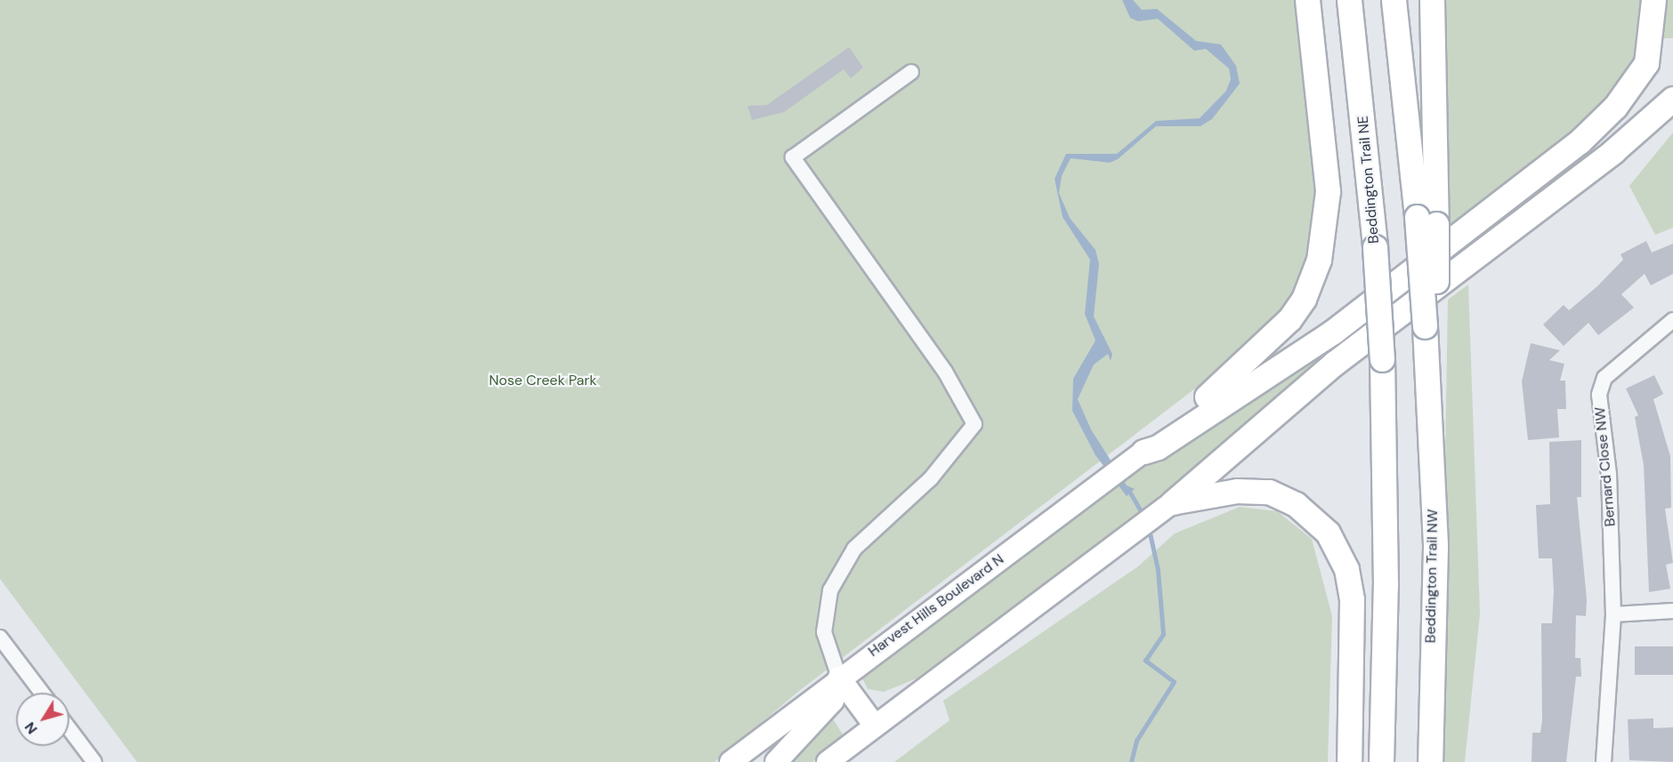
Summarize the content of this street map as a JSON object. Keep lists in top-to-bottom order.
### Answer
{
  "streets": {
    "main road": ["Beddington Trail NE", "Beddington Trail NW", "Harvest Hills Boulevard N"],
    "street": ["Bernard Close NW"]
  },
  "parks": ["Nose Creek Park"],
  "north": "bottom left"
}
